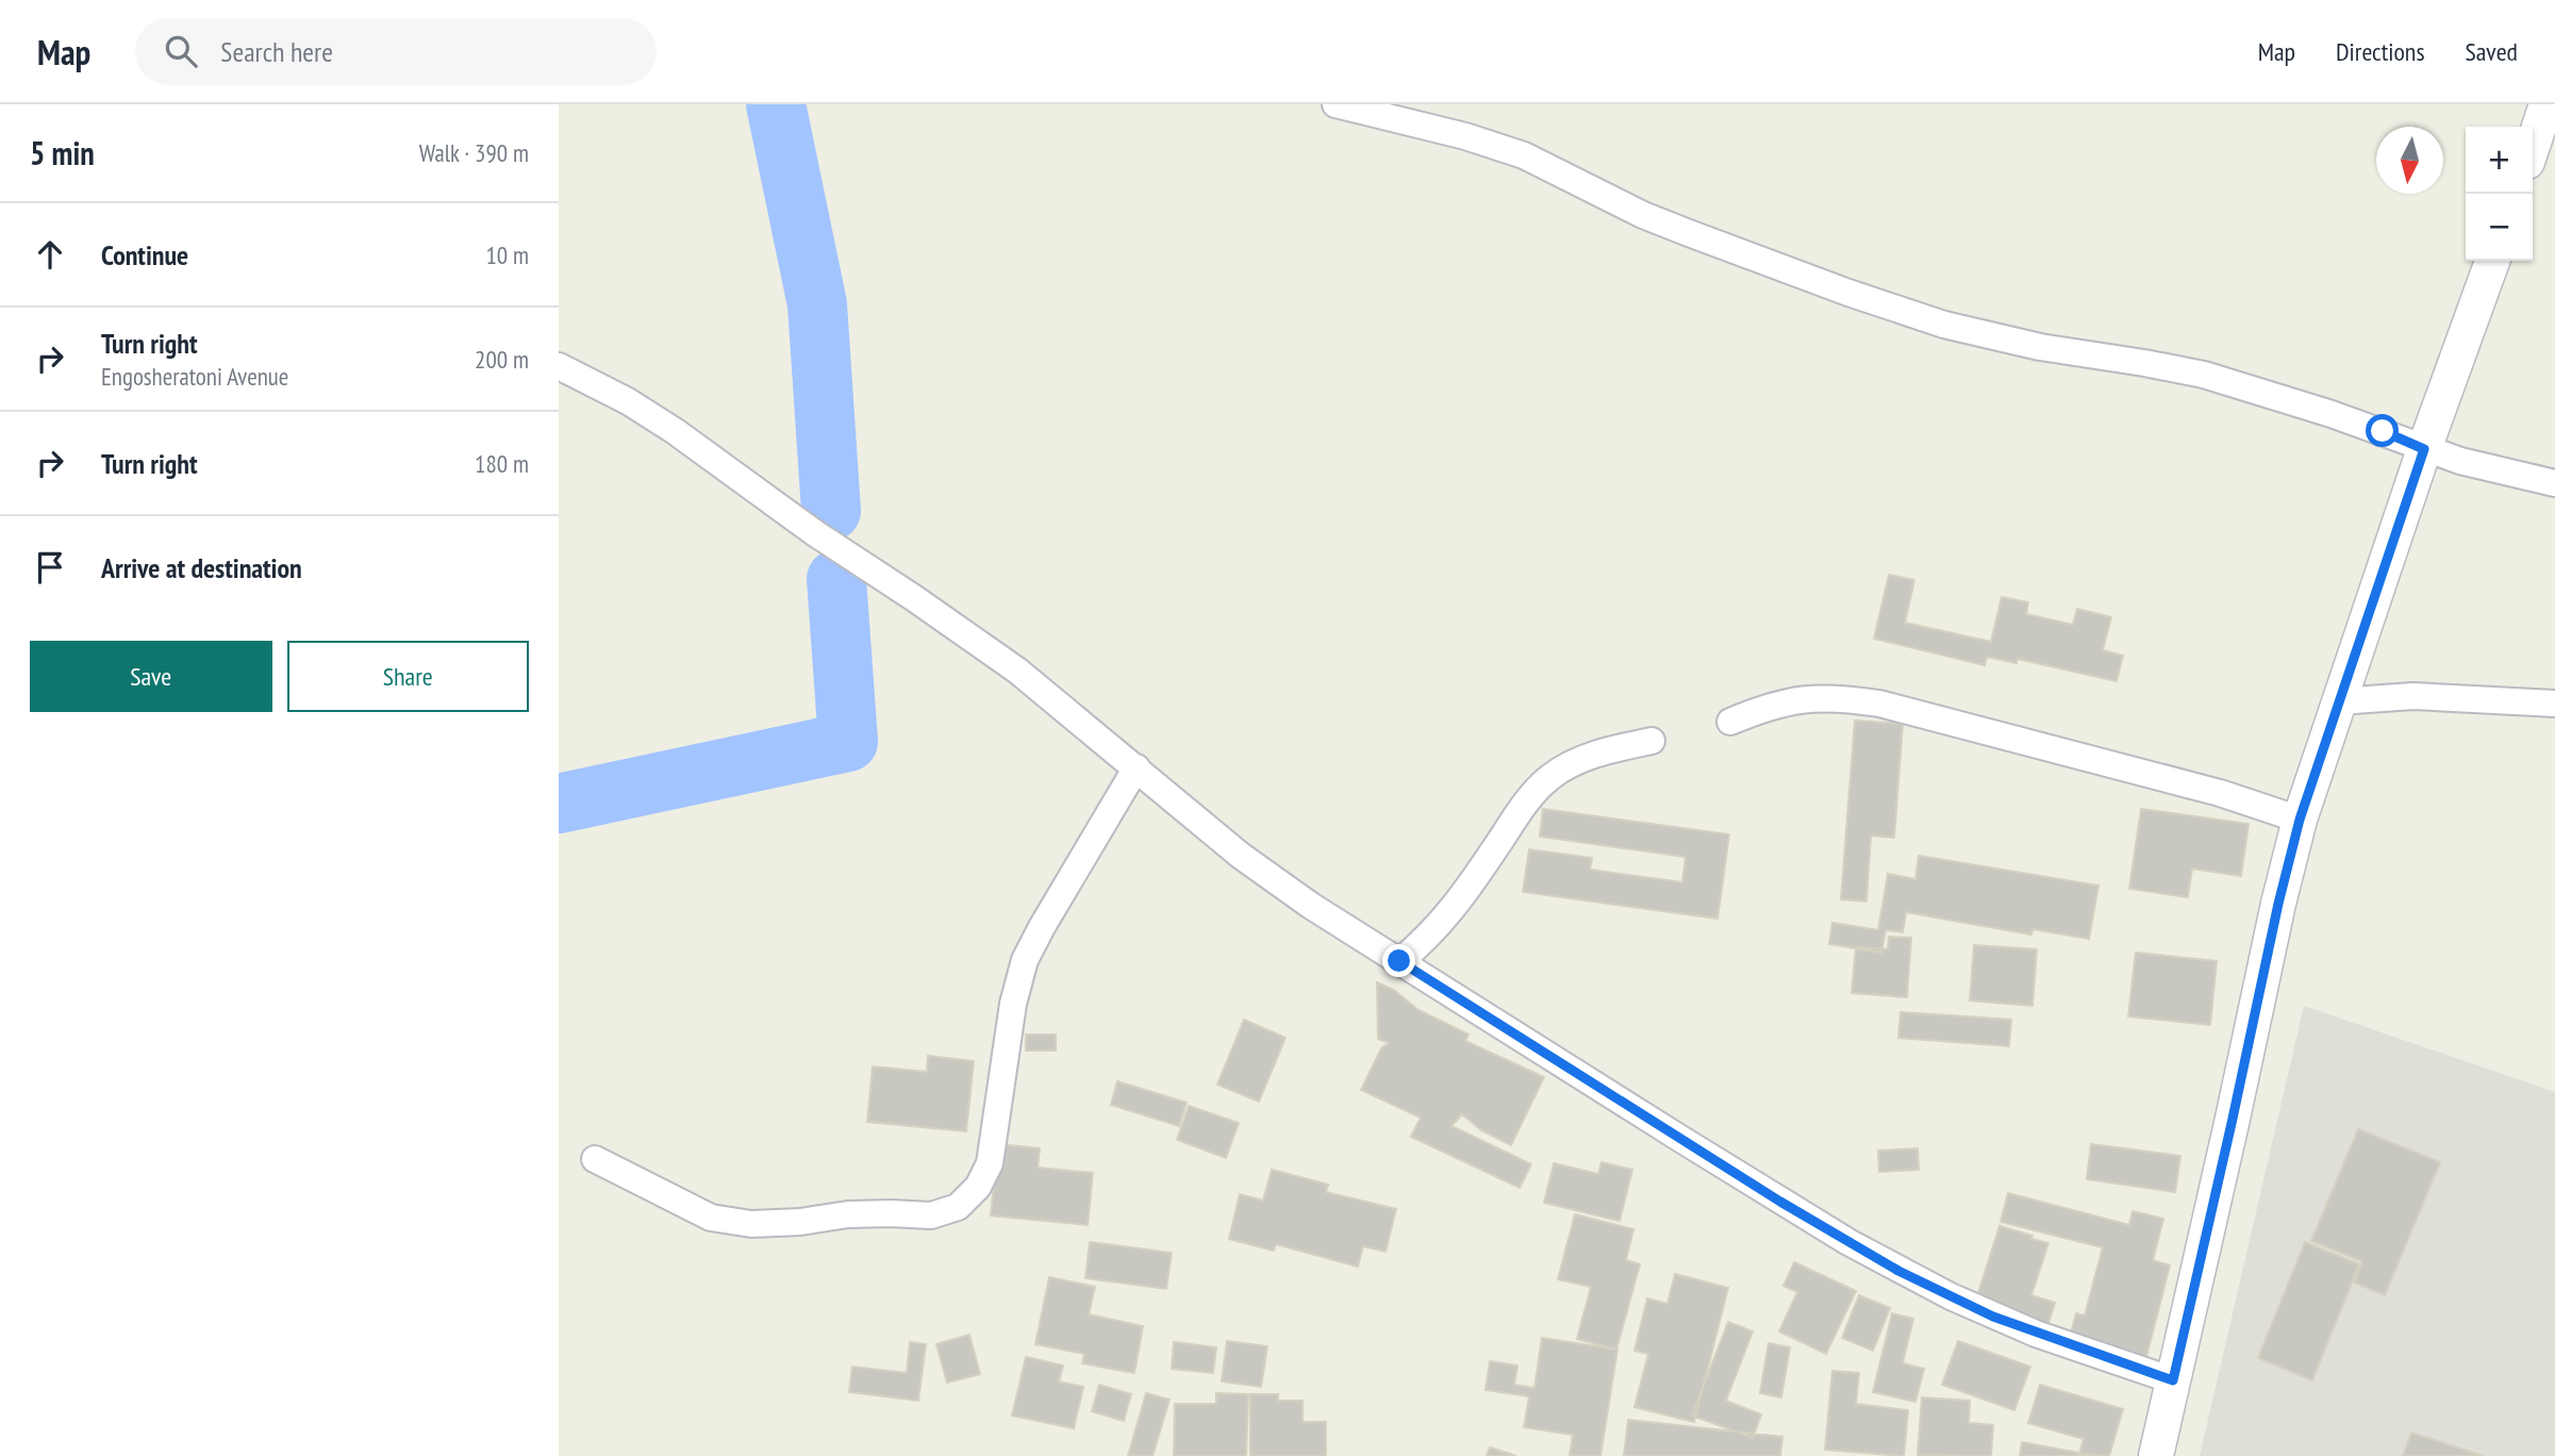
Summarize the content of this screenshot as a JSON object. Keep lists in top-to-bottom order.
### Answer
{
  "north": "bottom",
  "page": {
    "header": "Map",
    "search": "Search here",
    "nav": ["Map", "Directions", "Saved"],
    "heading": ["5 min", "Walk · 390 m"],
    "map_buttons": ["+", "−"],
    "list": [
      ["Continue", "10 m"],
      ["Turn right", "Engosheratoni Avenue", "200 m"],
      ["Turn right", "180 m"],
      "Arrive at destination"
    ],
    "buttons": ["Save", "Share"]
  }
}
